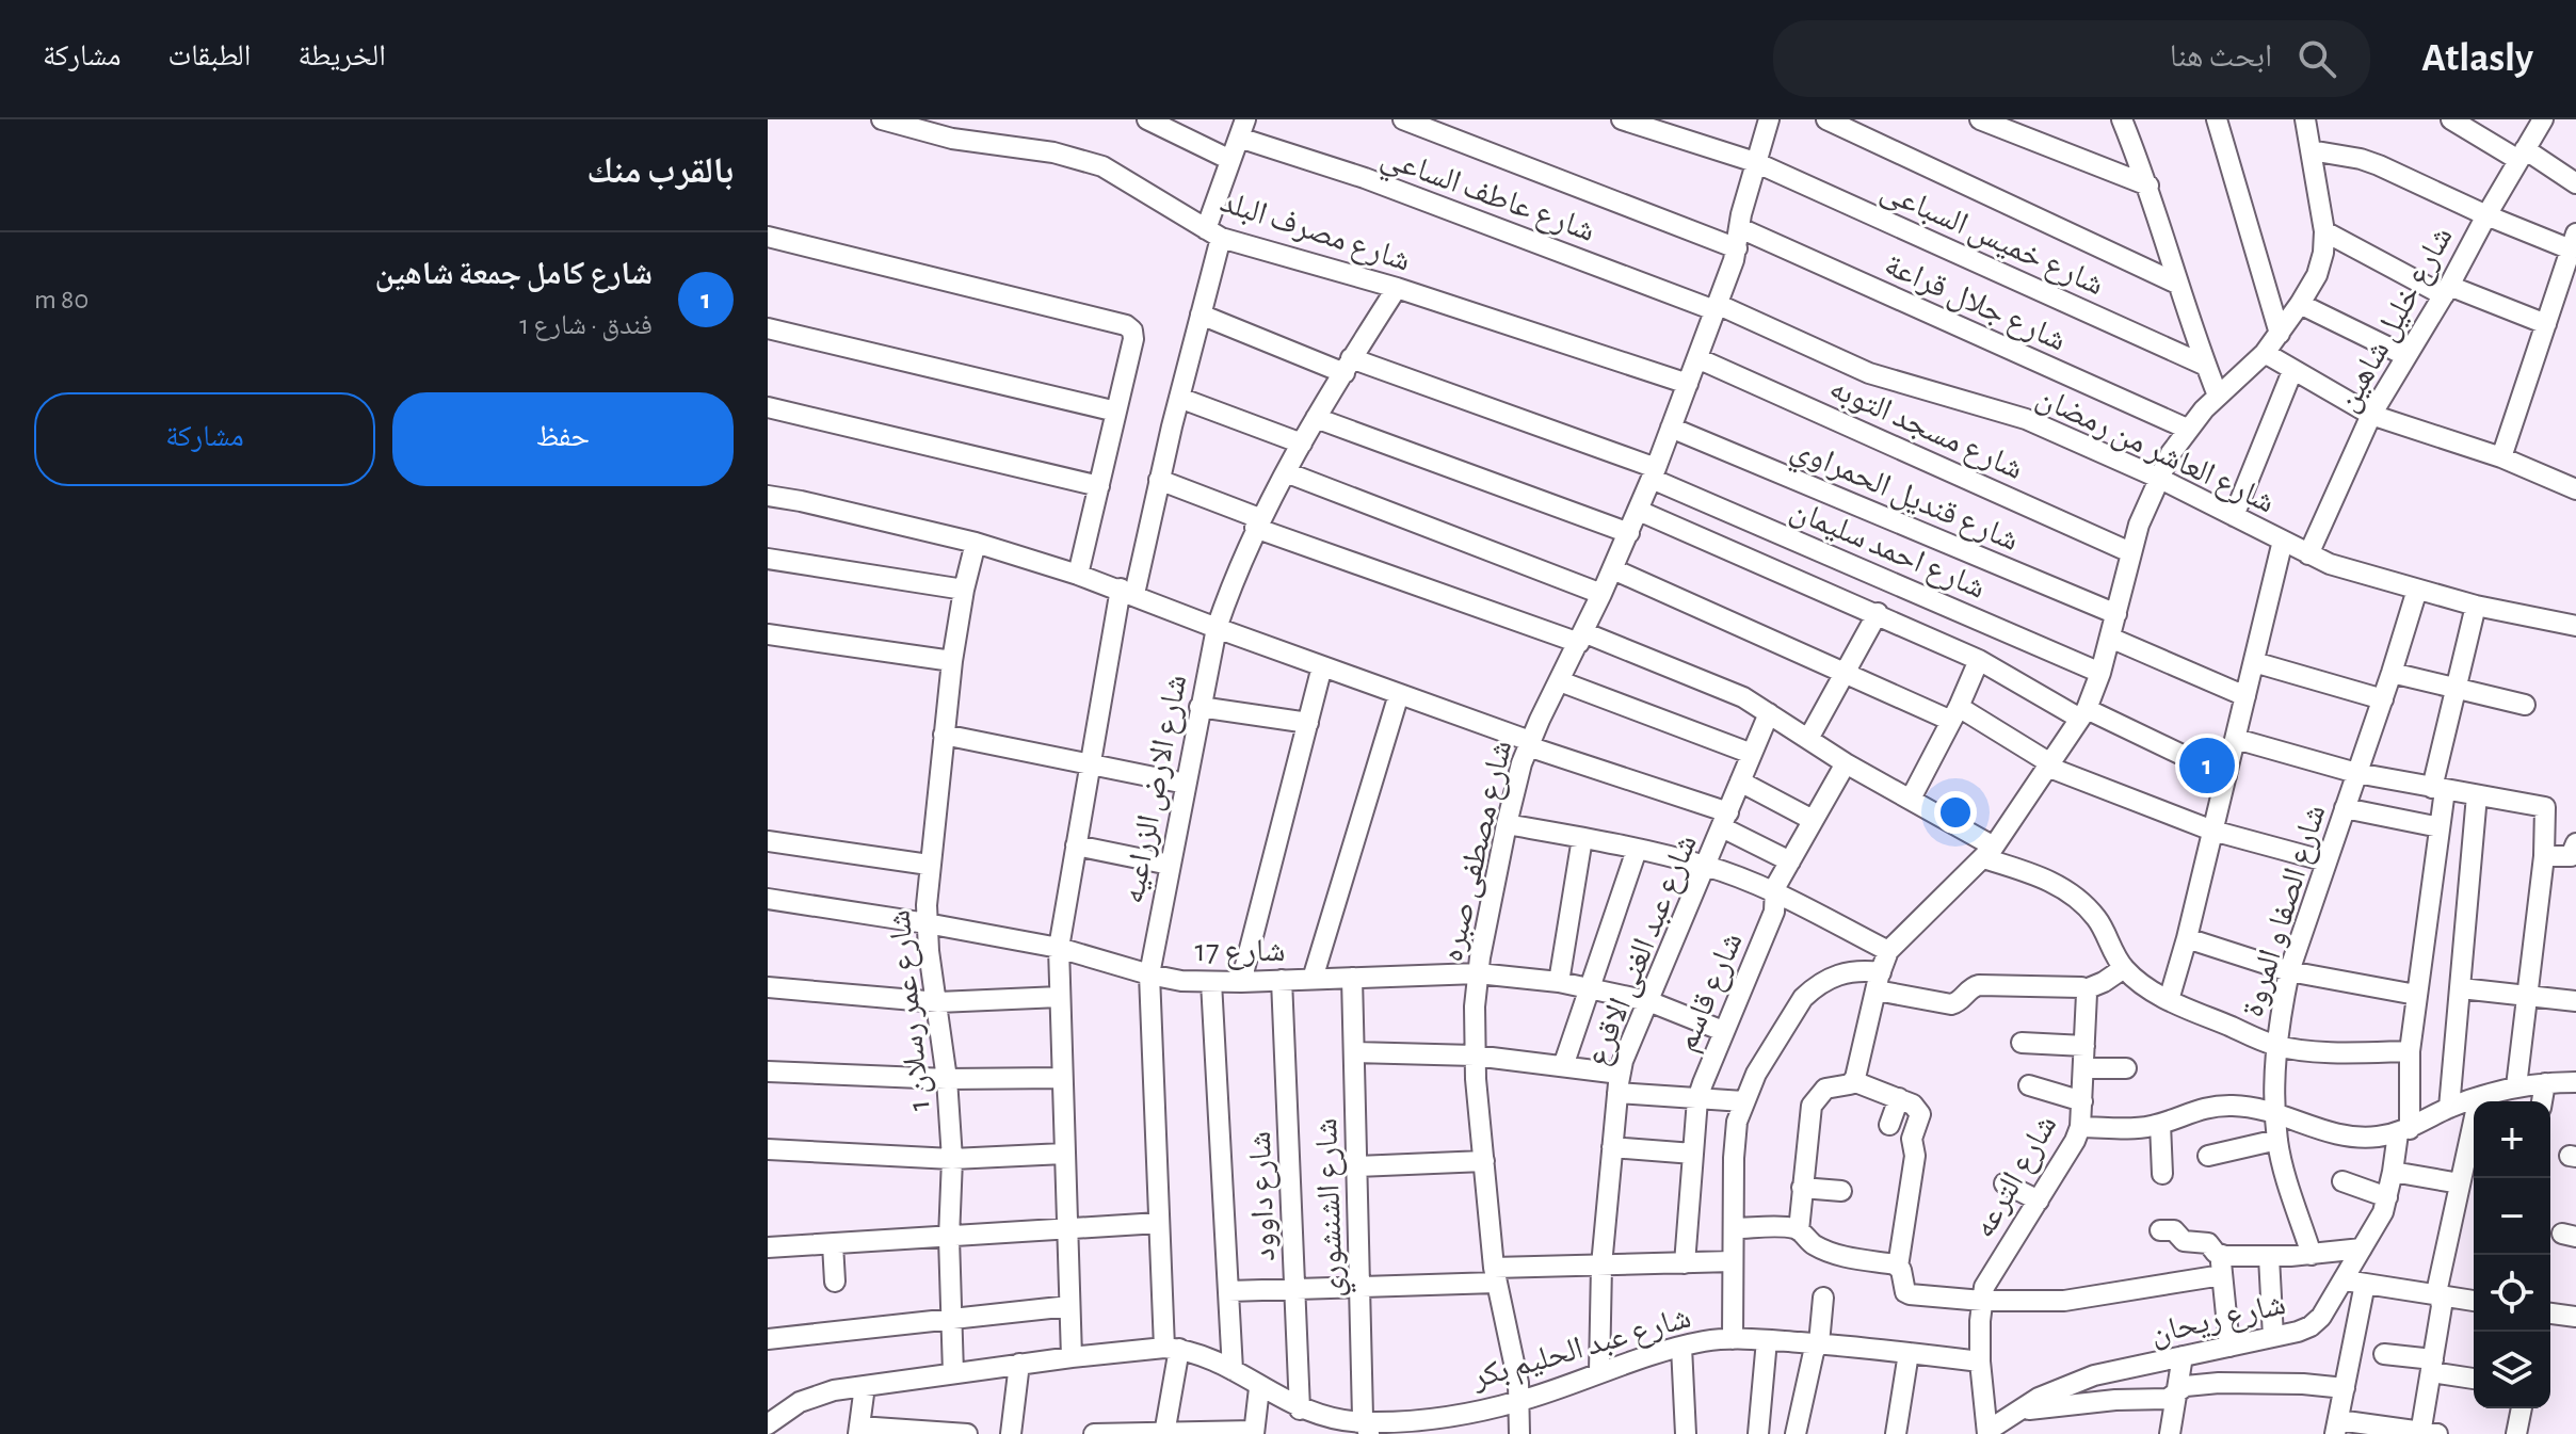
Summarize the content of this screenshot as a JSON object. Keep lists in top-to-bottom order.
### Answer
{
  "streets": {
    "street": [
      "شارع عاطف الساعي",
      "شارع مصرف البلد",
      "شارع خميس السباعى",
      "شارع جلال قراعة",
      "شارع خليل شاهين",
      "شارع مسجد التوبه",
      "شارع العاشر من رمضان",
      "شارع قنديل الحمراوي",
      "شارع احمد سليمان",
      "شارع الارض الزراعيه",
      "شارع مصطفى صبره",
      "شارع الصفا و المروة",
      "شارع 17",
      "شارع عبد الغنى الاقرع",
      "شارع قاسم",
      "شارع عمر رسلان 1",
      "شارع الترعه",
      "شارع داوود",
      "شارع الشنشوري",
      "شارع ريحان",
      "شارع عبد الحليم بكر"
    ]
  },
  "crossings": [
    ["شارع عاطف الساعي", "شارع العاشر من رمضان"],
    ["شارع عاطف الساعي", "شارع مصطفى صبره"],
    ["شارع مصرف البلد", "شارع الارض الزراعيه"],
    ["شارع مصرف البلد", "شارع مصطفى صبره"],
    ["شارع خميس السباعى", "شارع مصطفى صبره"],
    ["شارع جلال قراعة", "شارع مصطفى صبره"],
    ["شارع خليل شاهين", "شارع العاشر من رمضان"],
    ["شارع مسجد التوبه", "شارع مصطفى صبره"],
    ["شارع العاشر من رمضان", "شارع مصطفى صبره"],
    ["شارع العاشر من رمضان", "شارع الصفا و المروة"],
    ["شارع العاشر من رمضان", "شارع ريحان"],
    ["شارع قنديل الحمراوي", "شارع مصطفى صبره"],
    ["شارع احمد سليمان", "شارع الارض الزراعيه"],
    ["شارع احمد سليمان", "شارع مصطفى صبره"],
    ["شارع الارض الزراعيه", "شارع 17"],
    ["شارع الارض الزراعيه", "شارع عبد الحليم بكر"],
    ["شارع مصطفى صبره", "شارع 17"],
    ["شارع مصطفى صبره", "شارع عبد الحليم بكر"],
    ["شارع 17", "شارع عبد الغنى الاقرع"],
    ["شارع 17", "شارع قاسم"],
    ["شارع 17", "شارع عمر رسلان 1"],
    ["شارع 17", "شارع داوود"],
    ["شارع 17", "شارع الشنشوري"],
    ["شارع عبد الغنى الاقرع", "شارع عبد الحليم بكر"],
    ["شارع عمر رسلان 1", "شارع عبد الحليم بكر"],
    ["شارع داوود", "شارع عبد الحليم بكر"],
    ["شارع الشنشوري", "شارع عبد الحليم بكر"]
  ],
  "page": {
    "header": "Atlasly",
    "search": "ابحث هنا",
    "nav": ["الخريطة", "الطبقات", "مشاركة"],
    "heading": "بالقرب منك",
    "list": [
      {
        "mark": "1",
        "name": "شارع كامل جمعة شاهين",
        "note": "فندق · شارع 1",
        "value": "80 m"
      }
    ],
    "buttons": ["حفظ", "مشاركة"],
    "pins": "1",
    "map_buttons": ["+", "−"]
  }
}
